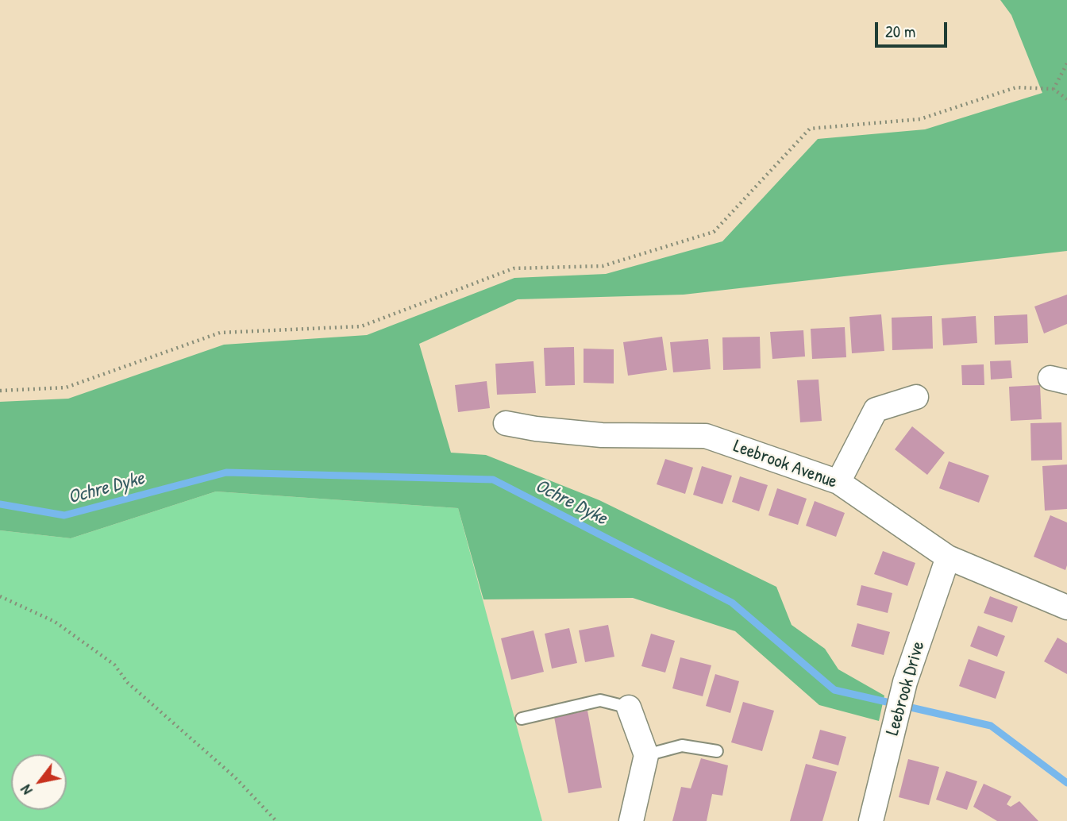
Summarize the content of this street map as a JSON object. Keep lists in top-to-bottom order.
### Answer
{
  "streets": {
    "street": ["Leebrook Avenue", "Leebrook Drive"]
  },
  "crossings": [
    ["Leebrook Avenue", "Leebrook Drive"]
  ],
  "water": ["Ochre Dyke"],
  "scale_bar": "20 m",
  "north": "bottom left"
}
